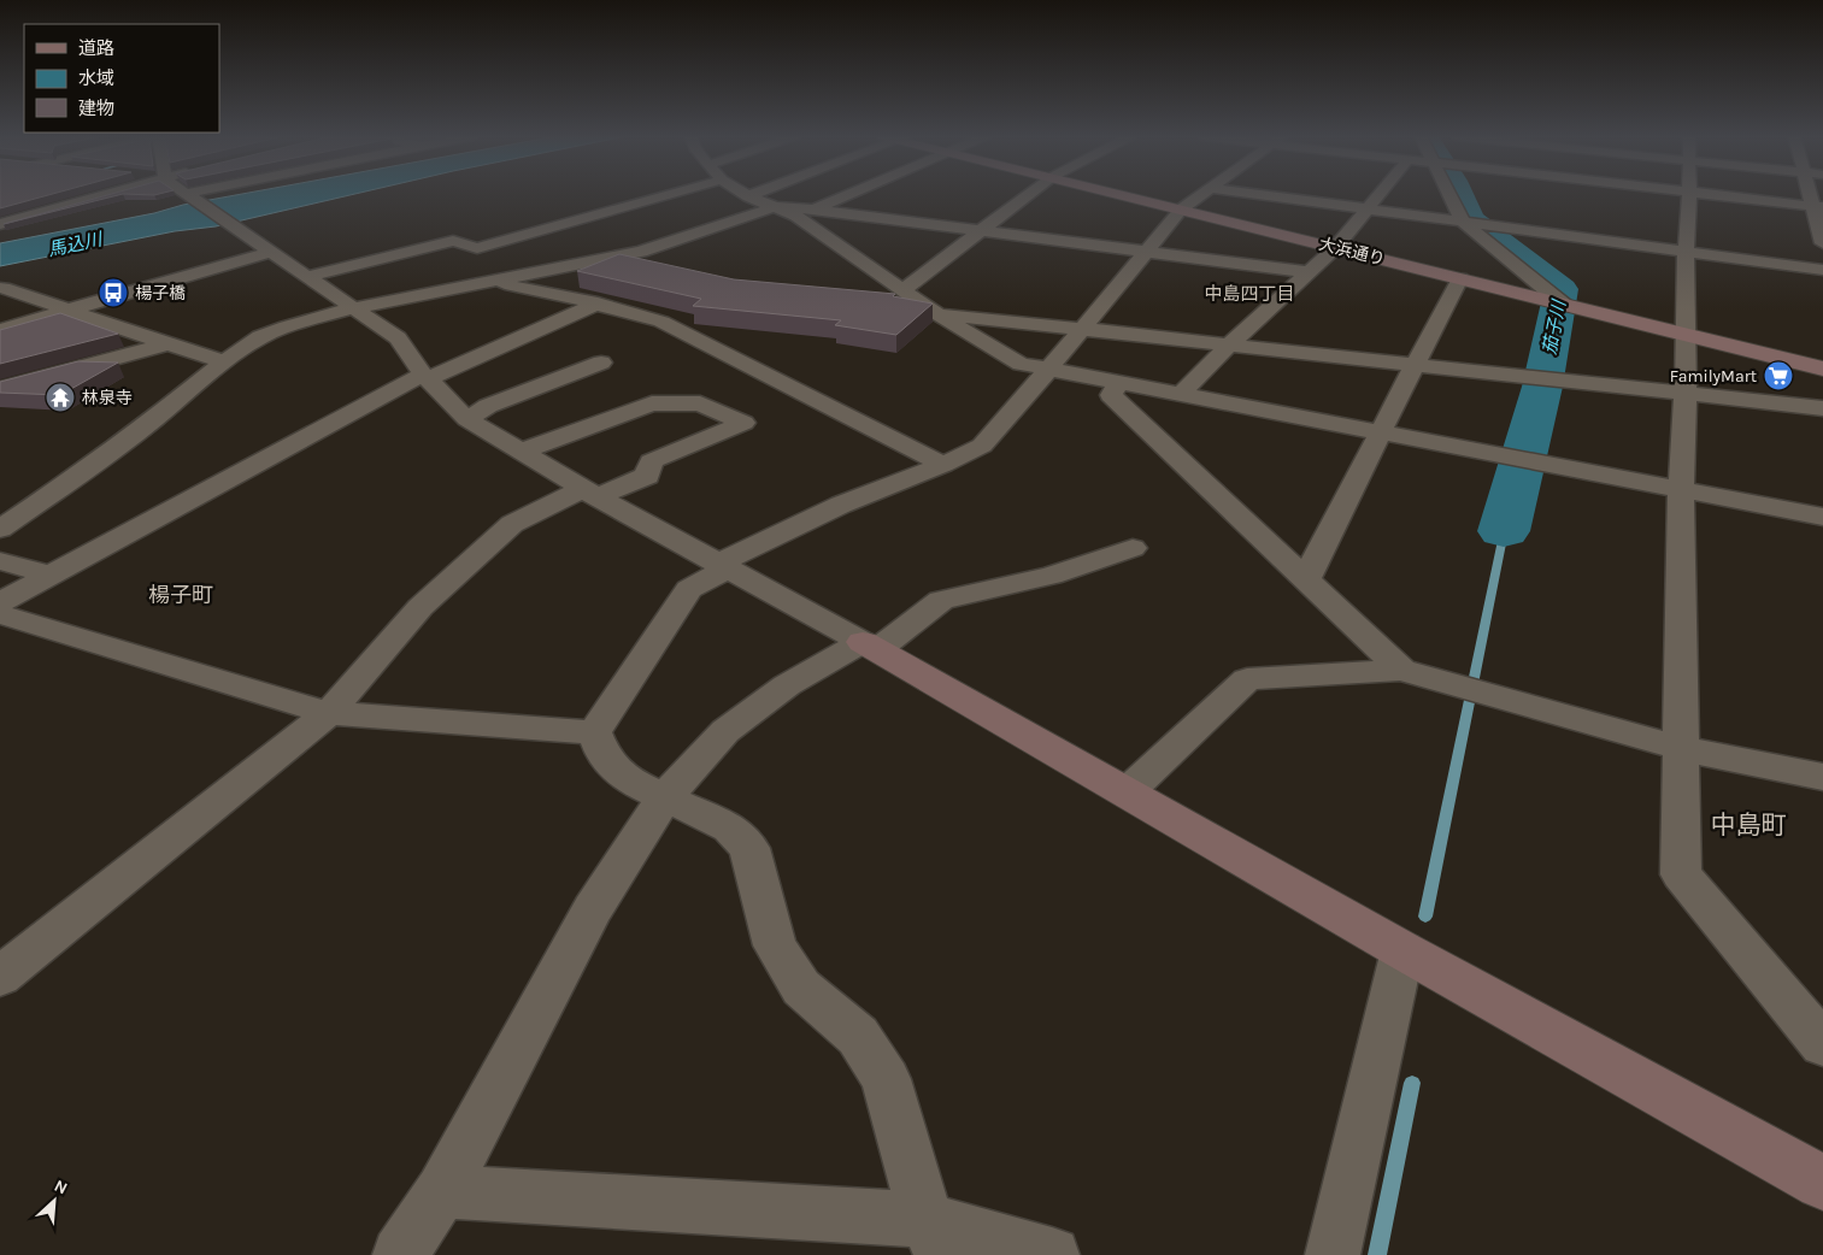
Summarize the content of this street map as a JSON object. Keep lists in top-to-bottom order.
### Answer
{
  "streets": {
    "street": ["大浜通り"]
  },
  "districts": ["中島四丁目", "楊子町", "中島町"],
  "water": ["馬込川", "茄子川"],
  "places": {
    "bus stop": ["楊子橋"],
    "supermarket": ["FamilyMart"],
    "temple": ["林泉寺"]
  },
  "legend": ["道路", "水域", "建物"],
  "north": "top right"
}
